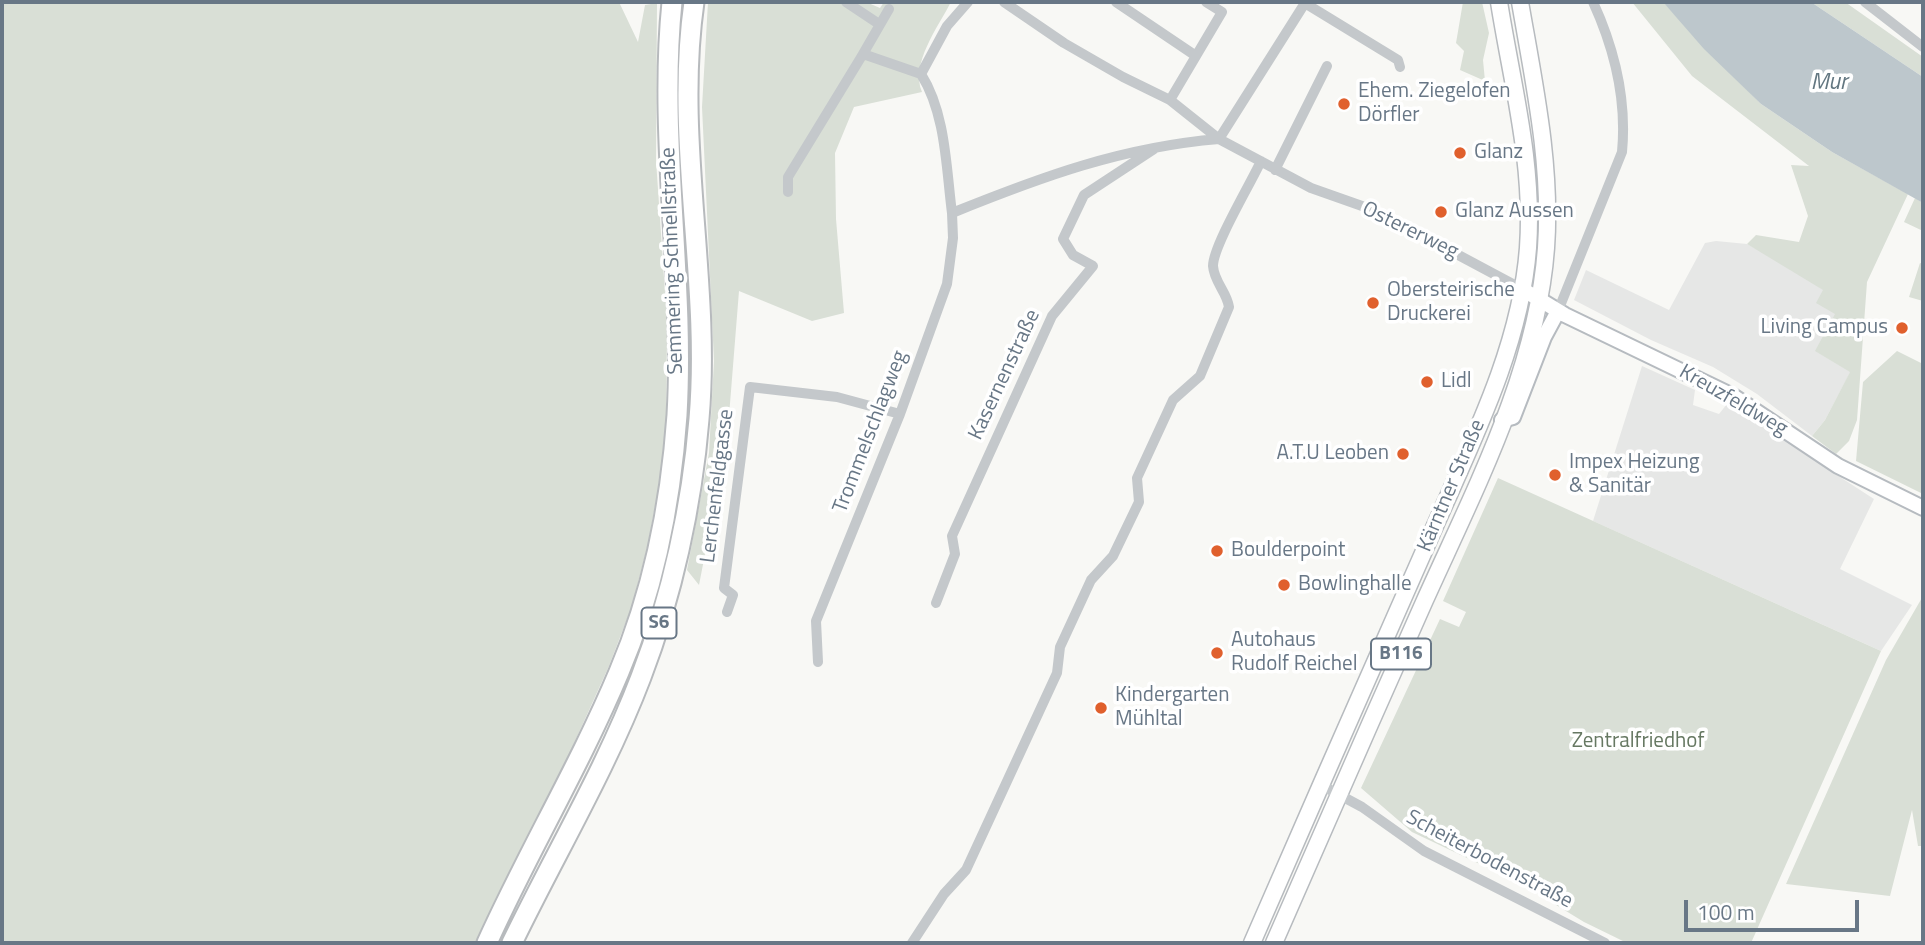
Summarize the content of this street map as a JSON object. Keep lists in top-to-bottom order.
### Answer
{
  "streets": {
    "highway": ["Semmering Schnellstraße", "S6"],
    "main road": [
      "Ostererweg",
      "Kreuzfeldweg",
      "Kärntner Straße",
      "B116"
    ],
    "street": [
      "Kasernenstraße",
      "Trommelschlagweg",
      "Lerchenfeldgasse",
      "Scheiterbodenstraße"
    ]
  },
  "crossings": [
    ["Ostererweg", "Kreuzfeldweg"],
    ["Ostererweg", "Kärntner Straße"],
    ["Kreuzfeldweg", "Kärntner Straße"],
    ["Trommelschlagweg", "Lerchenfeldgasse"],
    ["Kärntner Straße", "Scheiterbodenstraße"]
  ],
  "water": ["Mur"],
  "parks": ["Zentralfriedhof"],
  "places": [
    "Ehem. Ziegelofen Dörfler",
    "Glanz",
    "Glanz Aussen",
    "Obersteirische Druckerei",
    "Living Campus",
    "Lidl",
    "A.T.U Leoben",
    "Impex Heizung & Sanitär",
    "Boulderpoint",
    "Bowlinghalle",
    "Autohaus Rudolf Reichel",
    "Kindergarten Mühltal"
  ],
  "scale_bar": "100 m"
}
